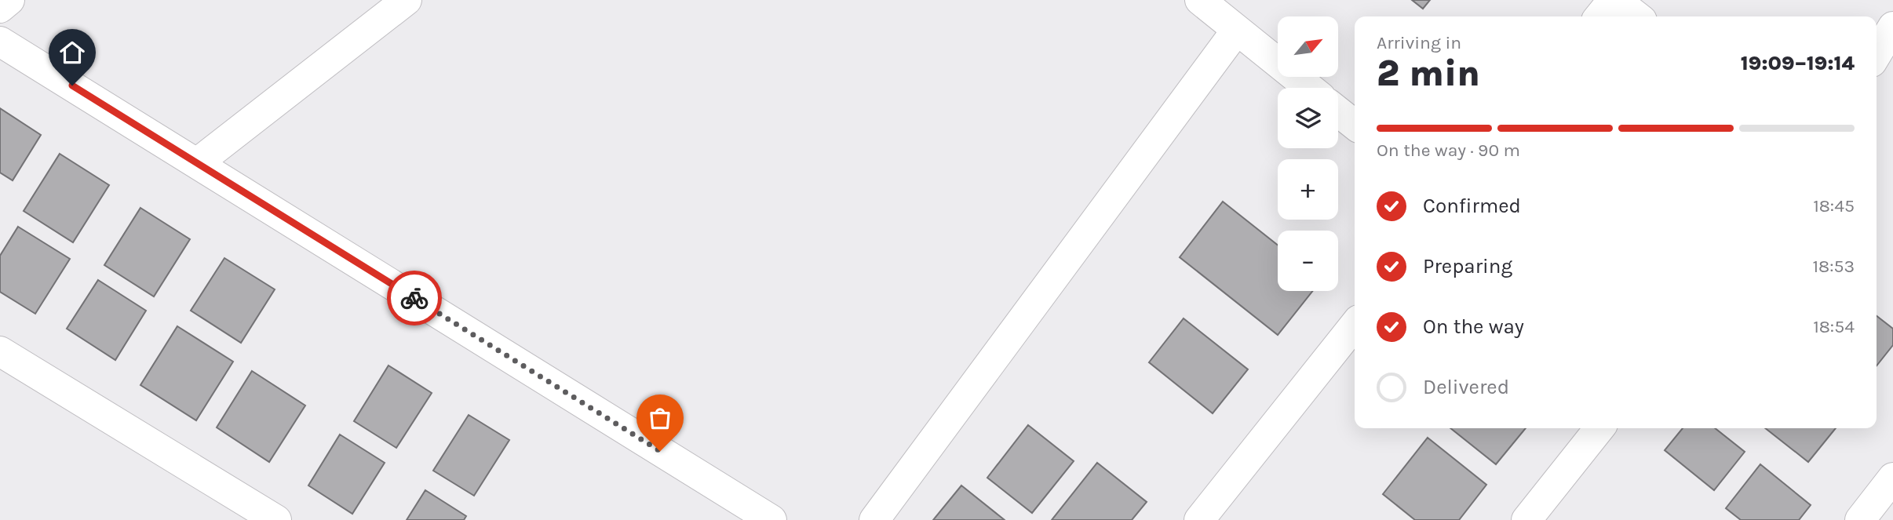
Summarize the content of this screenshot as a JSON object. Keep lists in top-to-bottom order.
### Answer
{
  "north": "top right",
  "page": {
    "map_buttons": ["+", "−"],
    "heading": ["2 min", "Arriving in", "19:09–19:14"],
    "bar": "On the way · 90 m",
    "list": [
      ["Confirmed", "18:45"],
      ["Preparing", "18:53"],
      ["On the way", "18:54"],
      "Delivered"
    ]
  }
}
